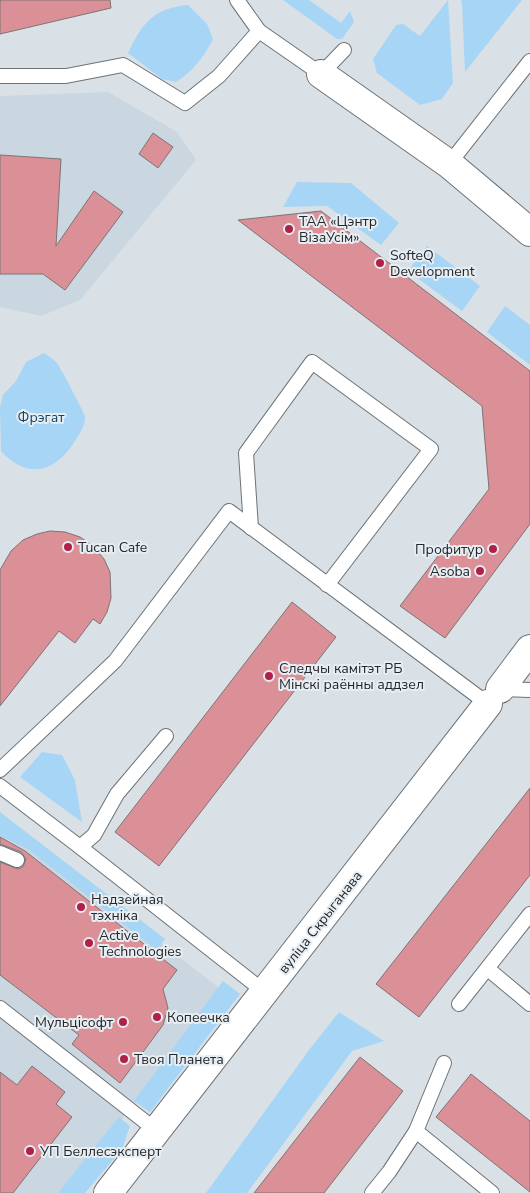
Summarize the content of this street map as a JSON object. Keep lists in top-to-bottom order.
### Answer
{
  "streets": {
    "street": ["вуліца Скрыганава"]
  },
  "parks": ["Фрэгат"],
  "places": [
    "ТАА «Цэнтр ВізаУсім»",
    "SofteQ Development",
    "Tucan Cafe",
    "Профитур",
    "Asoba",
    "Следчы камітэт РБ Мінскі раённы аддзел",
    "Надзейная тэхніка",
    "Active Technologies",
    "Копеечка",
    "Мульцісофт",
    "Твоя Планета",
    "УП Беллесэксперт"
  ]
}
